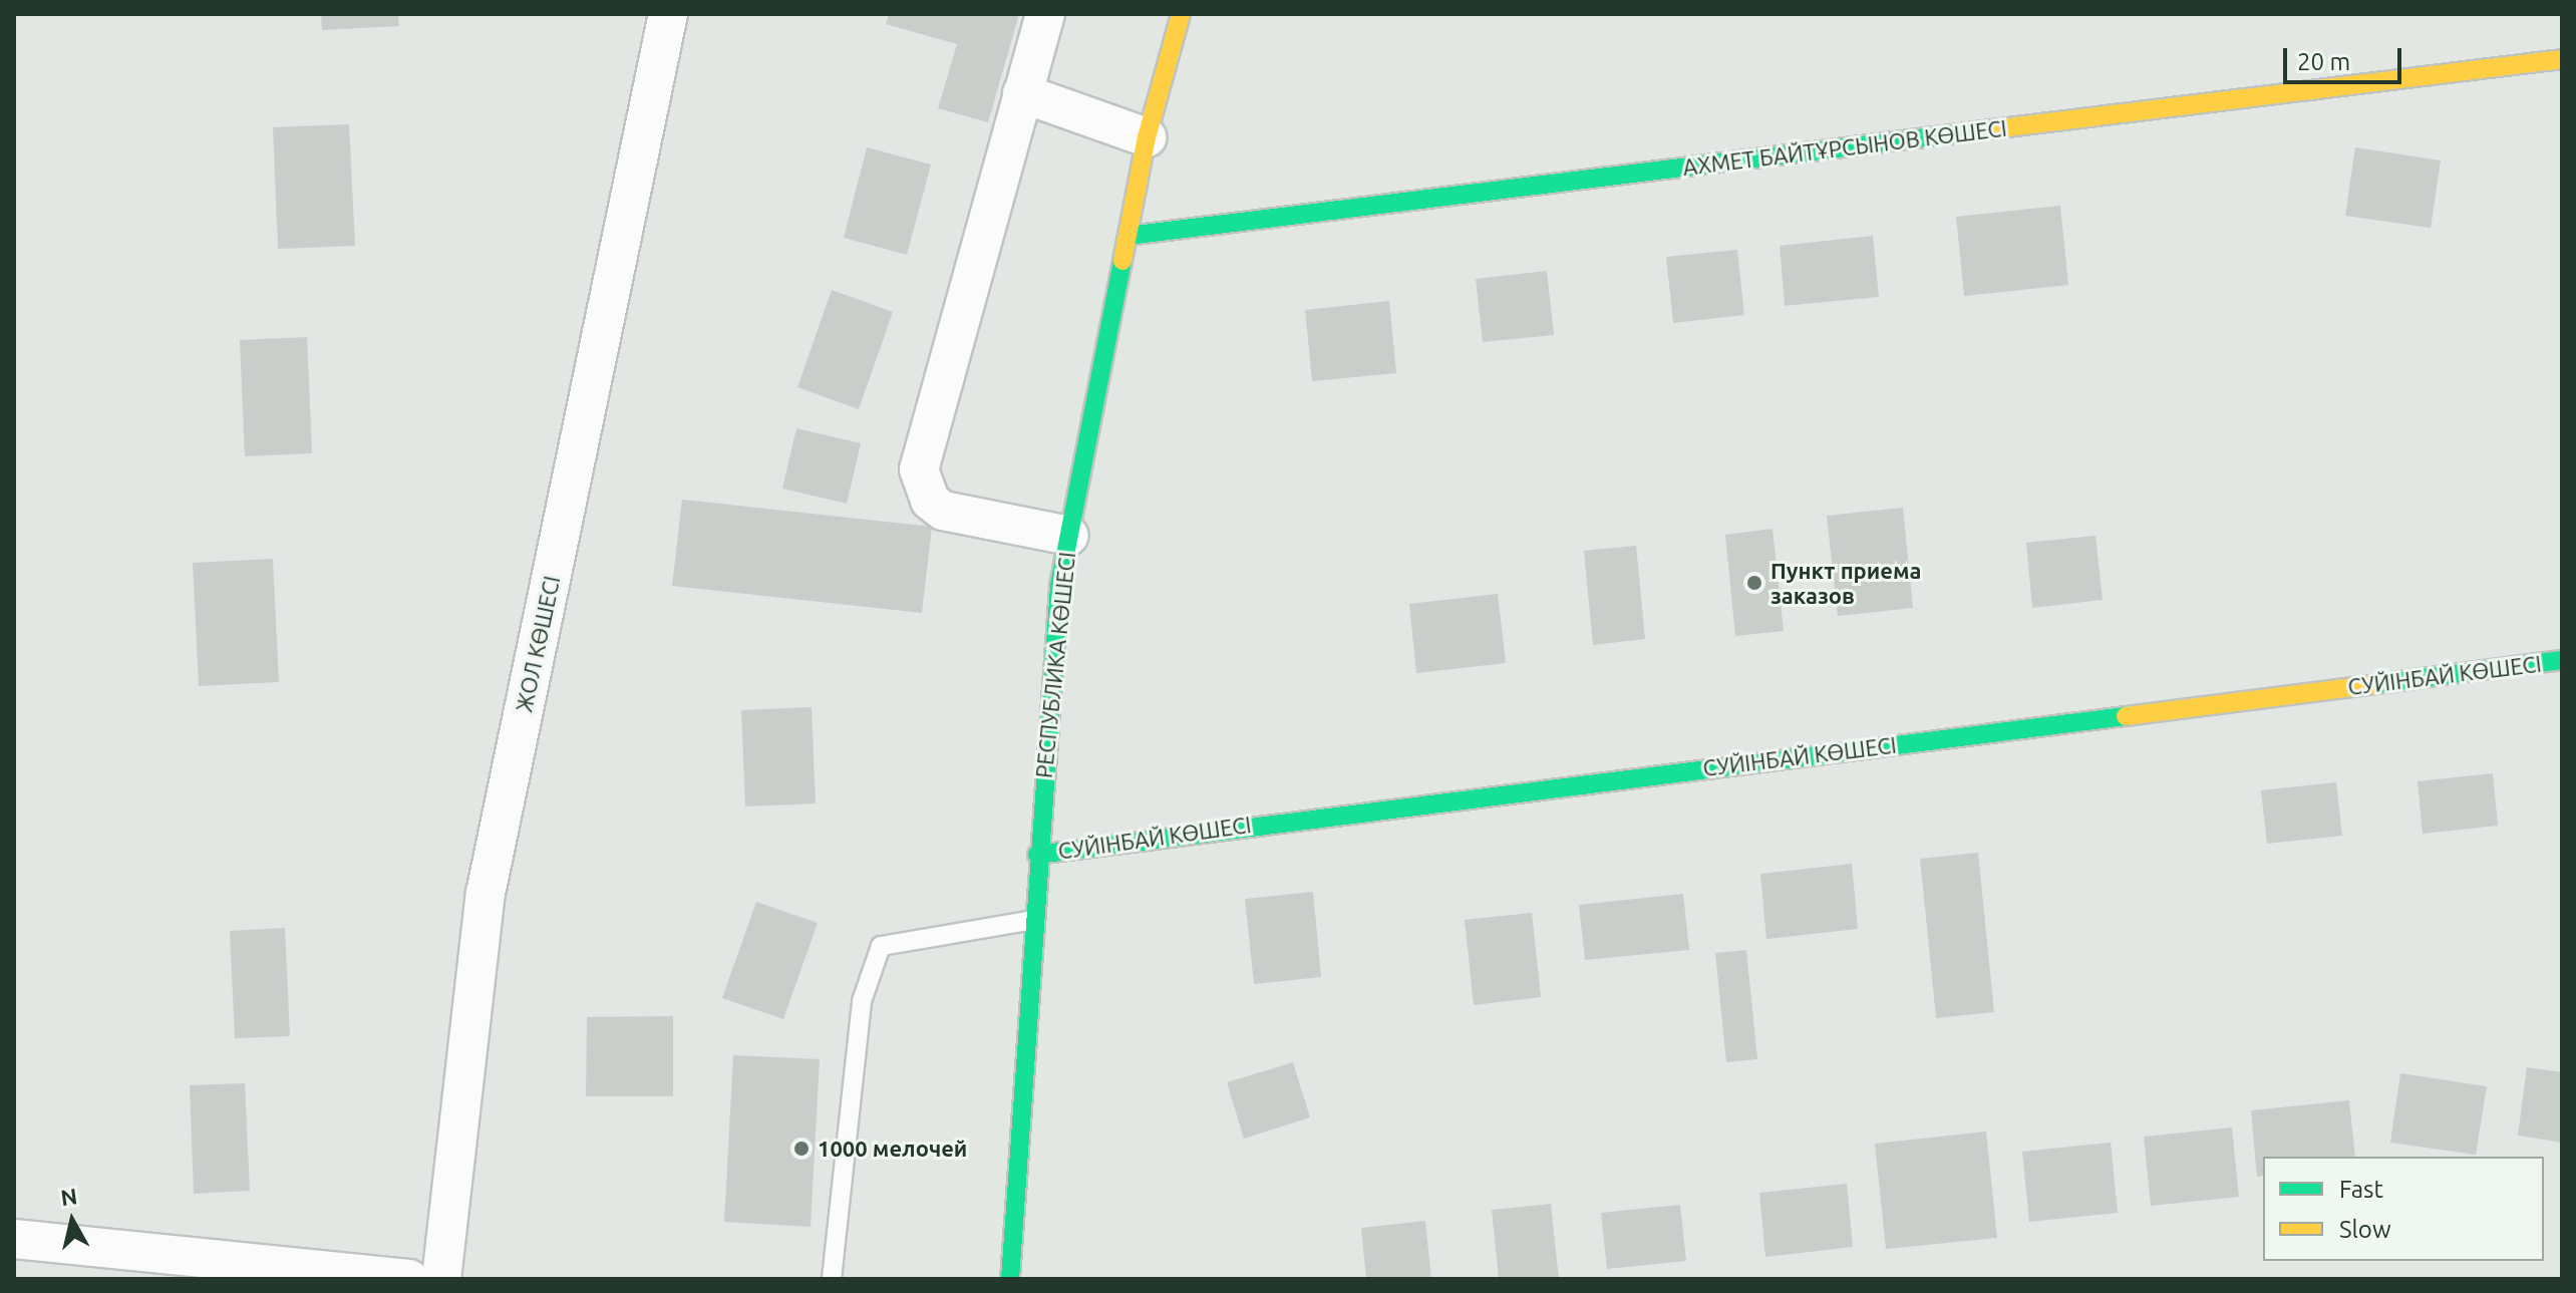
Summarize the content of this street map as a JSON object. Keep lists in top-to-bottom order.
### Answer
{
  "streets": {
    "street": [
      "АХМЕТ БАЙТҰРСЫНОВ КӨШЕСІ",
      "ЖОЛ КӨШЕСІ",
      "РЕСПУБЛИКА КӨШЕСІ",
      "СУЙІНБАЙ КӨШЕСІ"
    ]
  },
  "crossings": [
    ["АХМЕТ БАЙТҰРСЫНОВ КӨШЕСІ", "РЕСПУБЛИКА КӨШЕСІ"],
    ["РЕСПУБЛИКА КӨШЕСІ", "СУЙІНБАЙ КӨШЕСІ"]
  ],
  "places": ["Пункт приема заказов", "1000 мелочей"],
  "legend": ["Fast", "Slow"],
  "scale_bar": "20 m",
  "north": "top"
}
